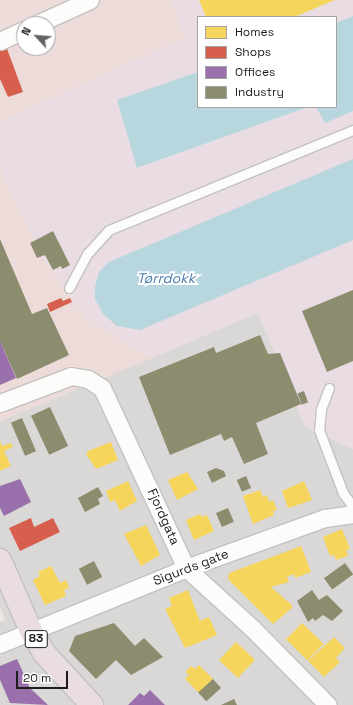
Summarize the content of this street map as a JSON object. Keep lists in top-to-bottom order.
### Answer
{
  "streets": {
    "highway": ["83"],
    "street": ["Fjordgata", "Sigurds gate"]
  },
  "crossings": [
    ["Fjordgata", "Sigurds gate"],
    ["Sigurds gate", "83"]
  ],
  "water": ["Tørrdokk"],
  "legend": [
    "Homes",
    "Shops",
    "Offices",
    "Industry"
  ],
  "scale_bar": "20 m",
  "north": "top left"
}
